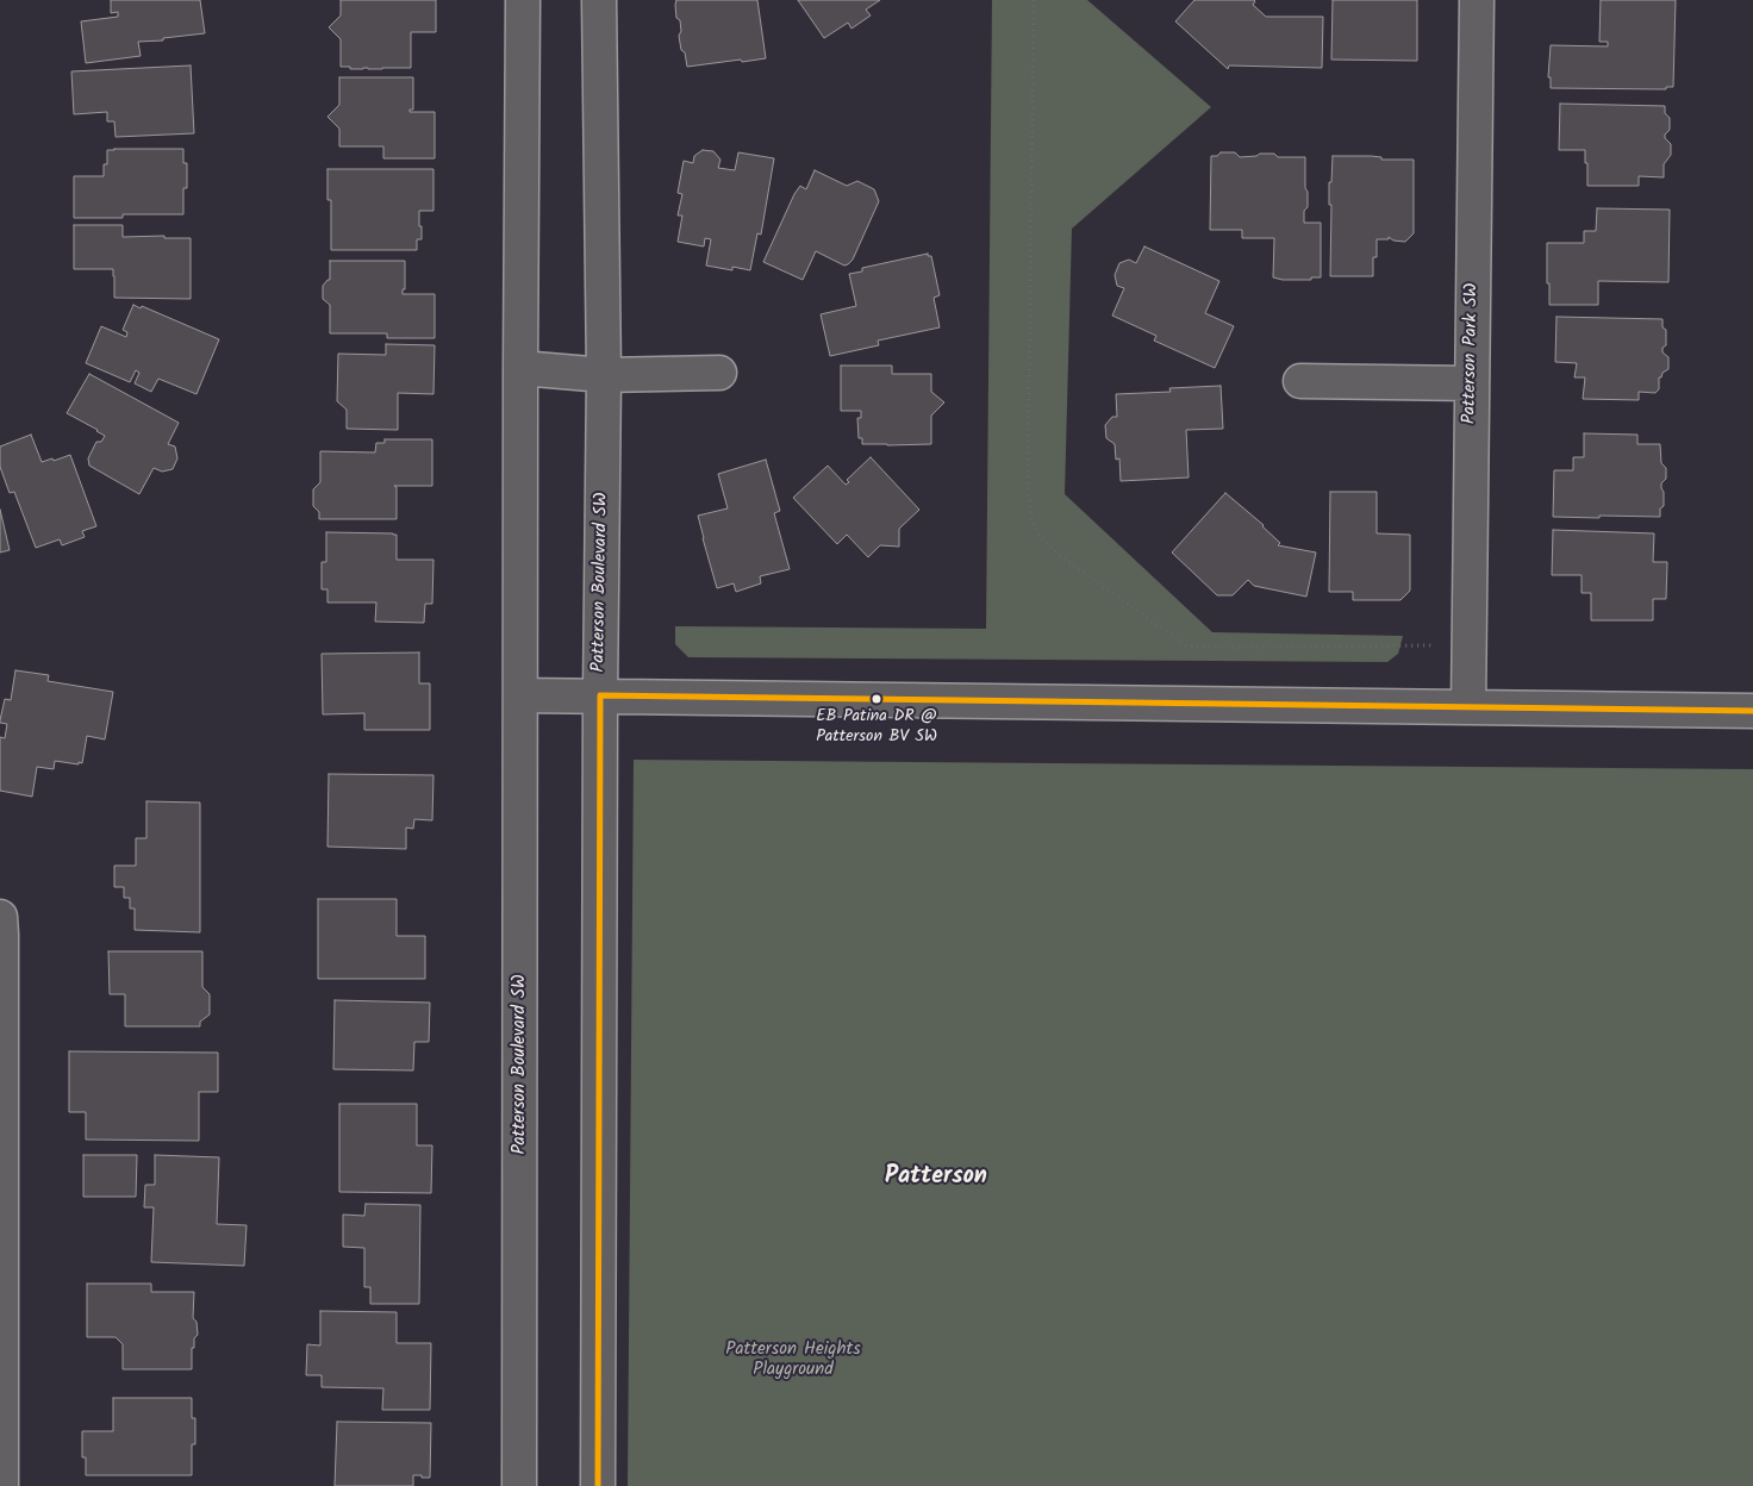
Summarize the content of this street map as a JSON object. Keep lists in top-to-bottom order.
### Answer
{
  "streets": {
    "street": ["Patterson Park SW", "Patterson Boulevard SW"]
  },
  "districts": ["Patterson"],
  "parks": ["Patterson Heights Playground"],
  "places": ["EB Patina DR @ Patterson BV SW"]
}
